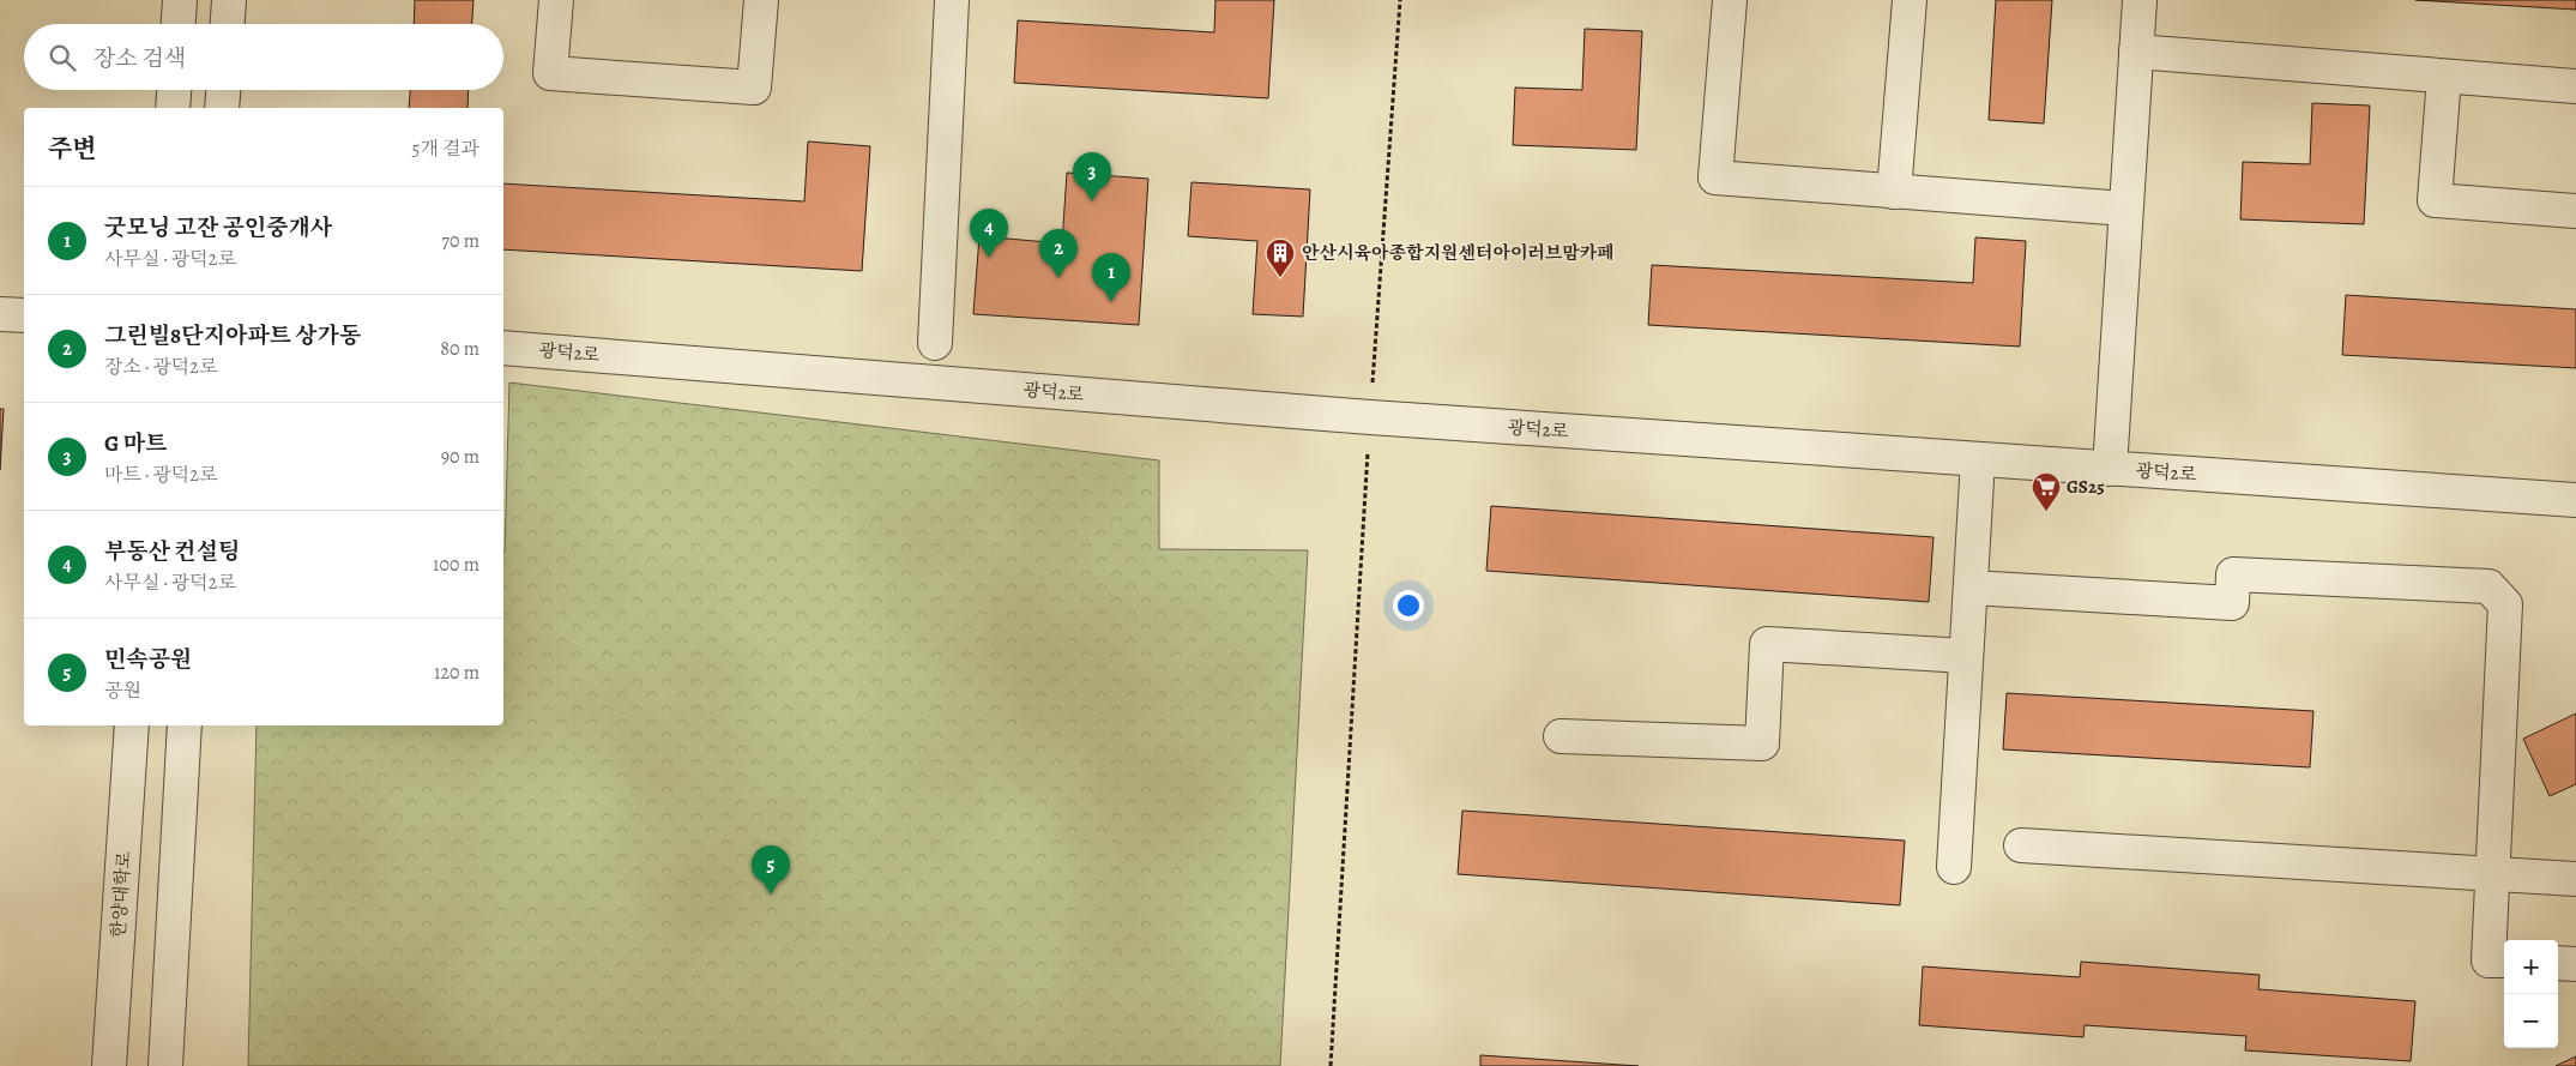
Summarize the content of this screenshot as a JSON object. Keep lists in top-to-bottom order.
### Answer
{
  "streets": {
    "street": ["광덕2로", "한양대학로"]
  },
  "places": {
    "building": ["안산시육아종합지원센터아이러브맘카페"],
    "supermarket": ["GS25"]
  },
  "page": {
    "search": "장소 검색",
    "heading": ["주변", "5개 결과"],
    "pins": [
      "3",
      "4",
      "2",
      "1",
      "5"
    ],
    "list": [
      {
        "mark": "1",
        "name": "굿모닝 고잔 공인중개사",
        "note": "사무실 · 광덕2로",
        "value": "70 m"
      },
      {
        "mark": "2",
        "name": "그린빌8단지아파트 상가동",
        "note": "장소 · 광덕2로",
        "value": "80 m"
      },
      {
        "mark": "3",
        "name": "G 마트",
        "note": "마트 · 광덕2로",
        "value": "90 m"
      },
      {
        "mark": "4",
        "name": "부동산 컨설팅",
        "note": "사무실 · 광덕2로",
        "value": "100 m"
      },
      {
        "mark": "5",
        "name": "민속공원",
        "note": "공원",
        "value": "120 m"
      }
    ],
    "map_buttons": ["+", "−"]
  }
}
